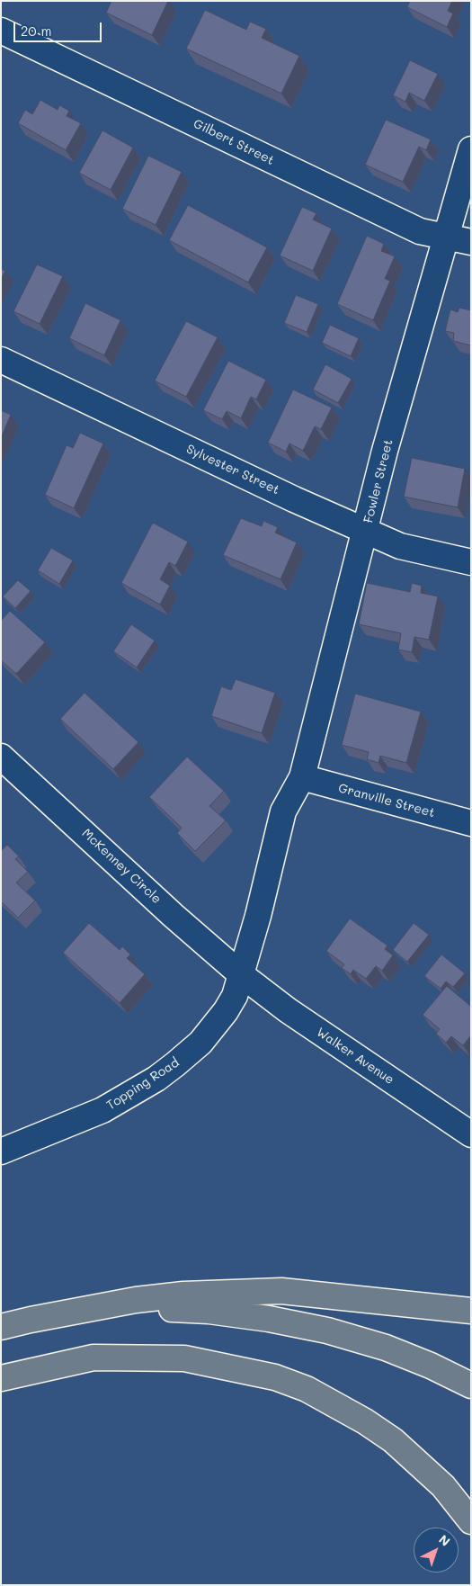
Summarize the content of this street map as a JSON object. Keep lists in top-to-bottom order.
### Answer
{
  "streets": {
    "street": [
      "Gilbert Street",
      "Sylvester Street",
      "Fowler Street",
      "Granville Street",
      "McKenney Circle",
      "Walker Avenue",
      "Topping Road"
    ]
  },
  "crossings": [
    ["Gilbert Street", "Fowler Street"],
    ["Sylvester Street", "Fowler Street"],
    ["Fowler Street", "Granville Street"],
    ["Fowler Street", "Topping Road"],
    ["McKenney Circle", "Walker Avenue"],
    ["McKenney Circle", "Topping Road"],
    ["Walker Avenue", "Topping Road"]
  ],
  "scale_bar": "20 m",
  "north": "top right"
}
